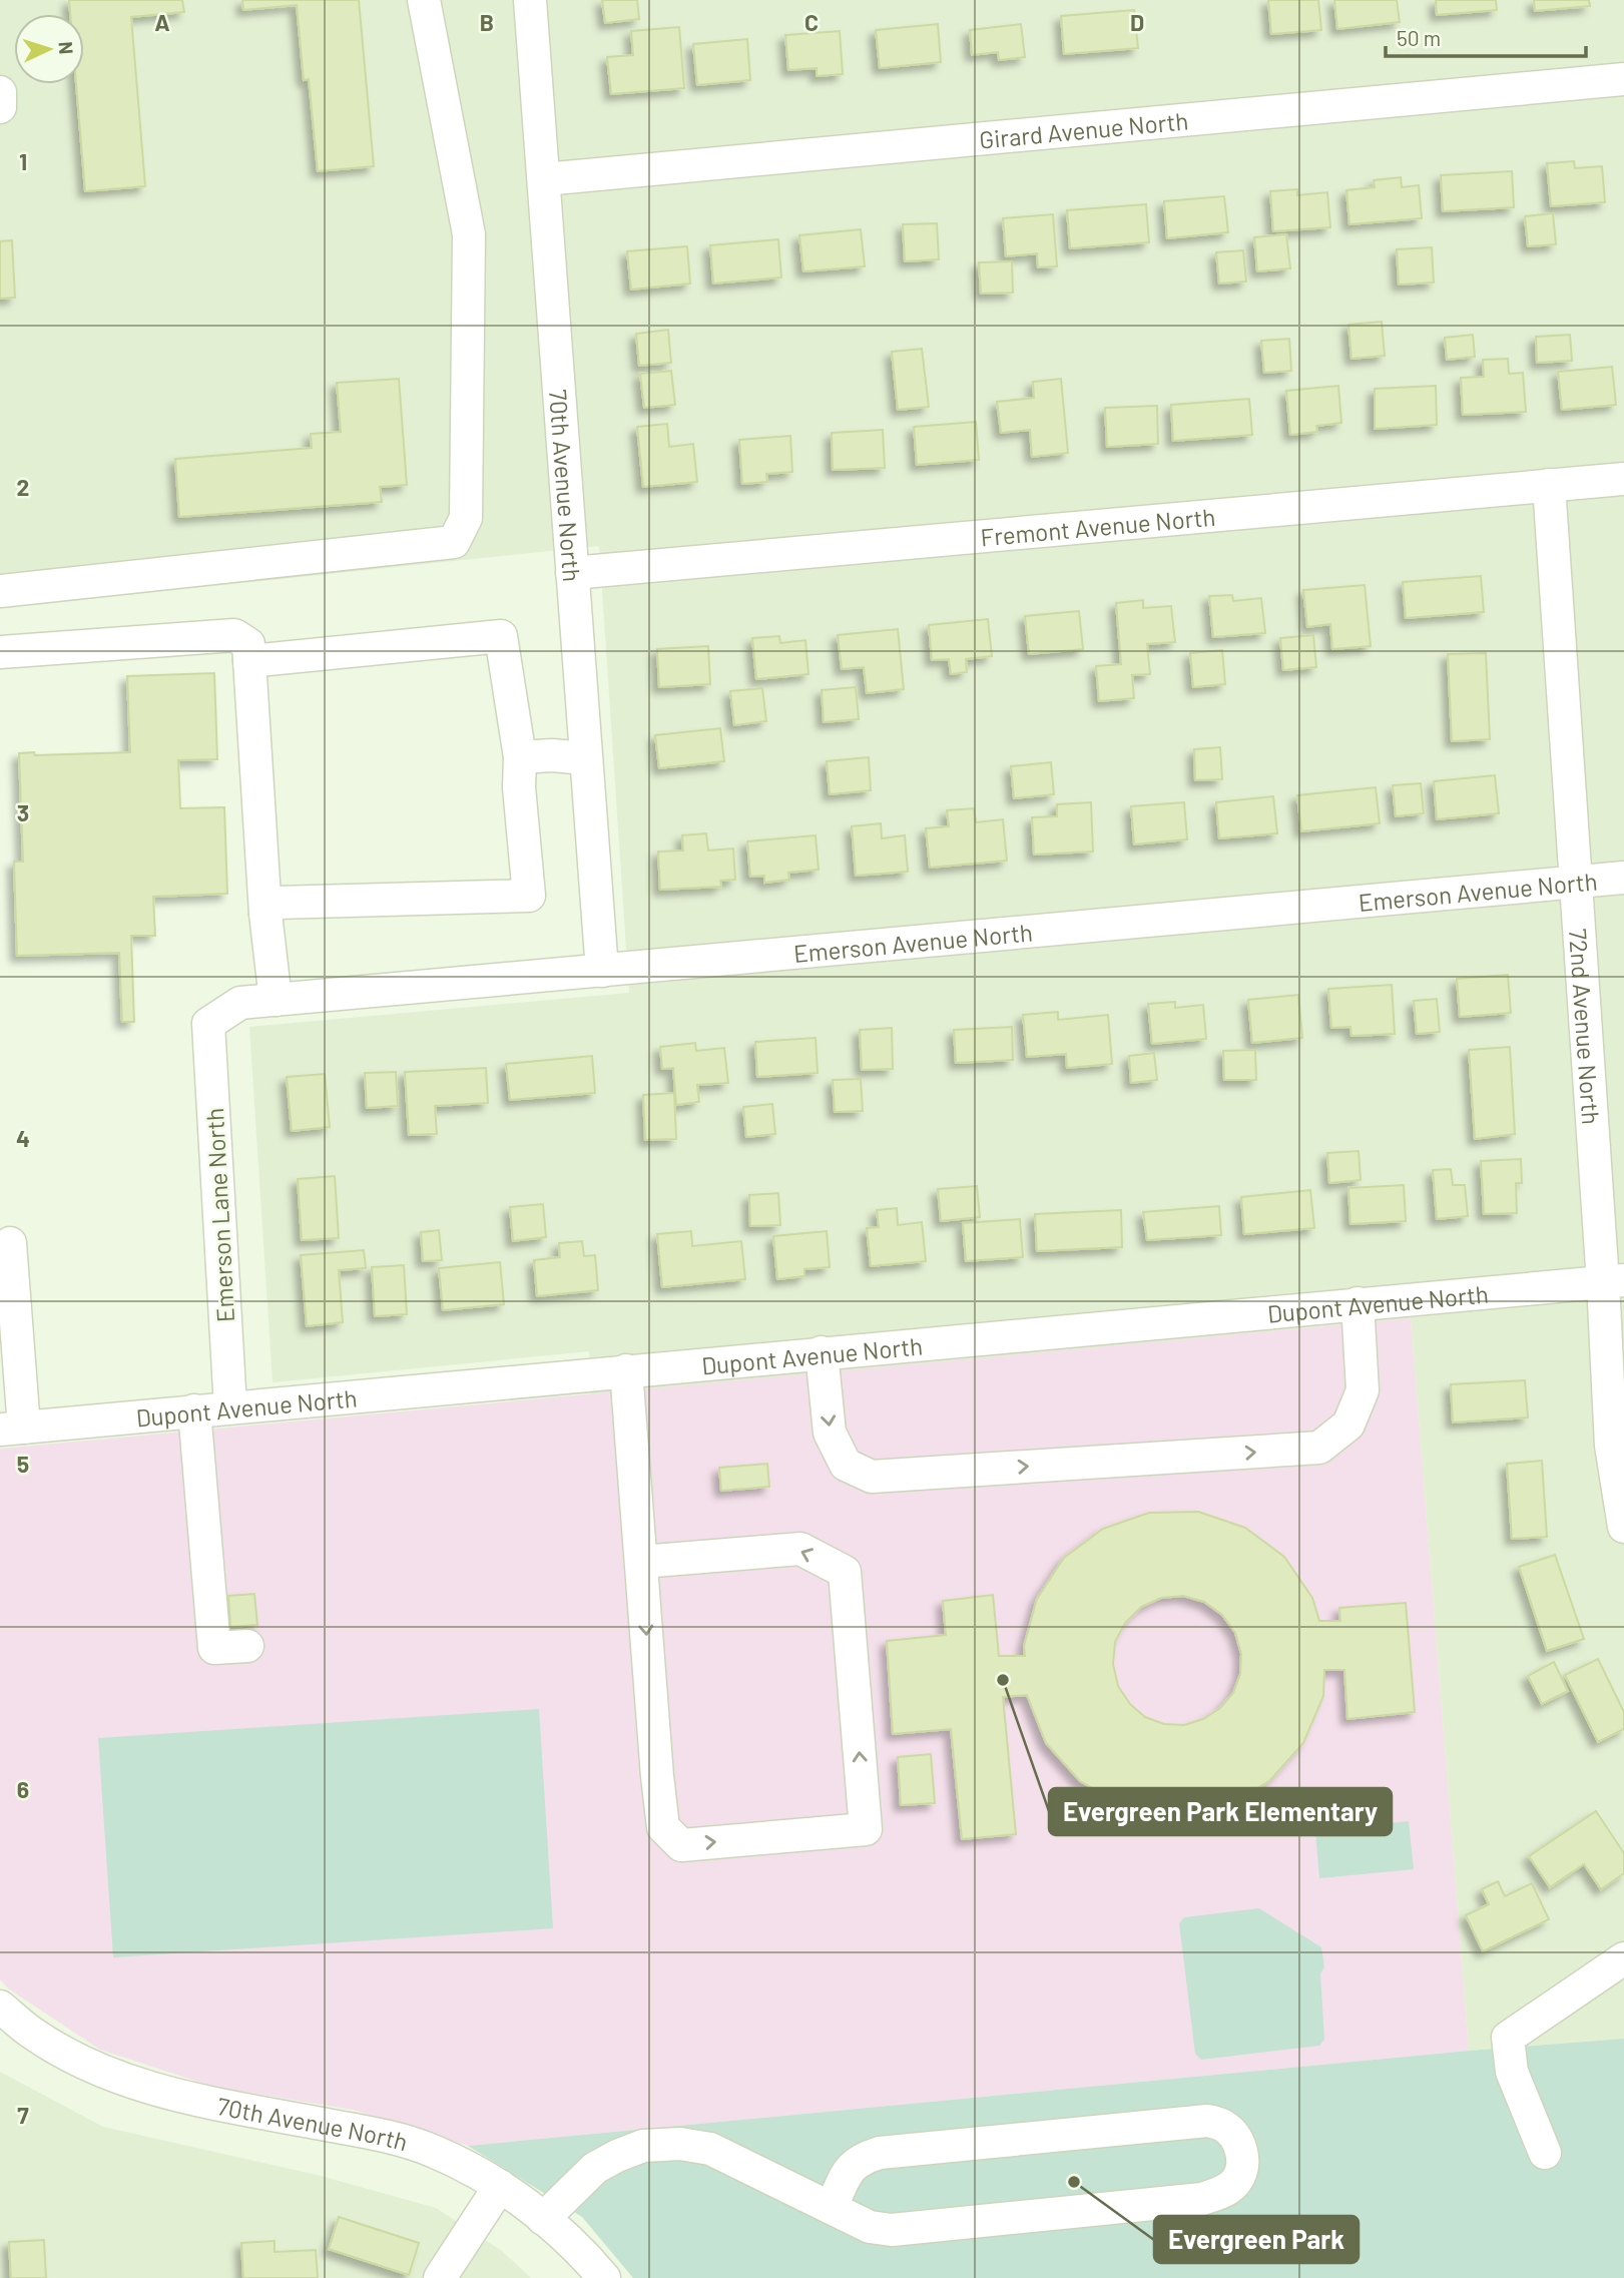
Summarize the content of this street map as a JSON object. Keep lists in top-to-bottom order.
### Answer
{
  "streets": {
    "street": [
      "Girard Avenue North",
      "70th Avenue North",
      "Fremont Avenue North",
      "Emerson Avenue North",
      "72nd Avenue North",
      "Emerson Lane North",
      "Dupont Avenue North"
    ]
  },
  "crossings": [
    ["Girard Avenue North", "70th Avenue North"],
    ["70th Avenue North", "Fremont Avenue North"],
    ["70th Avenue North", "Emerson Avenue North"],
    ["Fremont Avenue North", "72nd Avenue North"],
    ["Emerson Avenue North", "72nd Avenue North"],
    ["Emerson Avenue North", "Emerson Lane North"],
    ["72nd Avenue North", "Dupont Avenue North"],
    ["Emerson Lane North", "Dupont Avenue North"]
  ],
  "places": ["Evergreen Park Elementary", "Evergreen Park"],
  "scale_bar": "50 m",
  "north": "right",
  "grid": {
    "columns": [
      "A",
      "B",
      "C",
      "D"
    ],
    "rows": [
      "1",
      "2",
      "3",
      "4",
      "5",
      "6",
      "7"
    ]
  }
}
